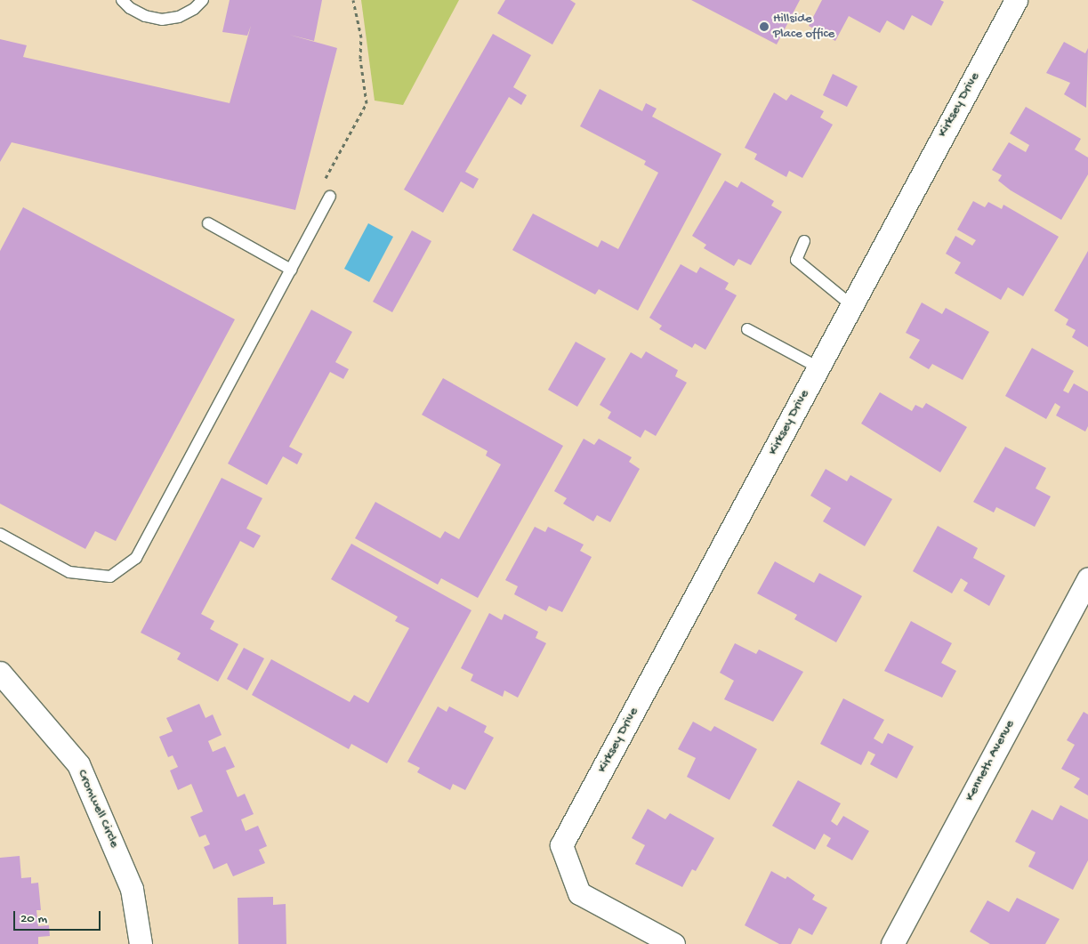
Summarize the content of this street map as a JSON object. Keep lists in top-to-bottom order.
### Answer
{
  "streets": {
    "street": ["Kirksey Drive", "Kenneth Avenue", "Cromwell Circle"]
  },
  "places": ["Hillside Place office"],
  "scale_bar": "20 m"
}
